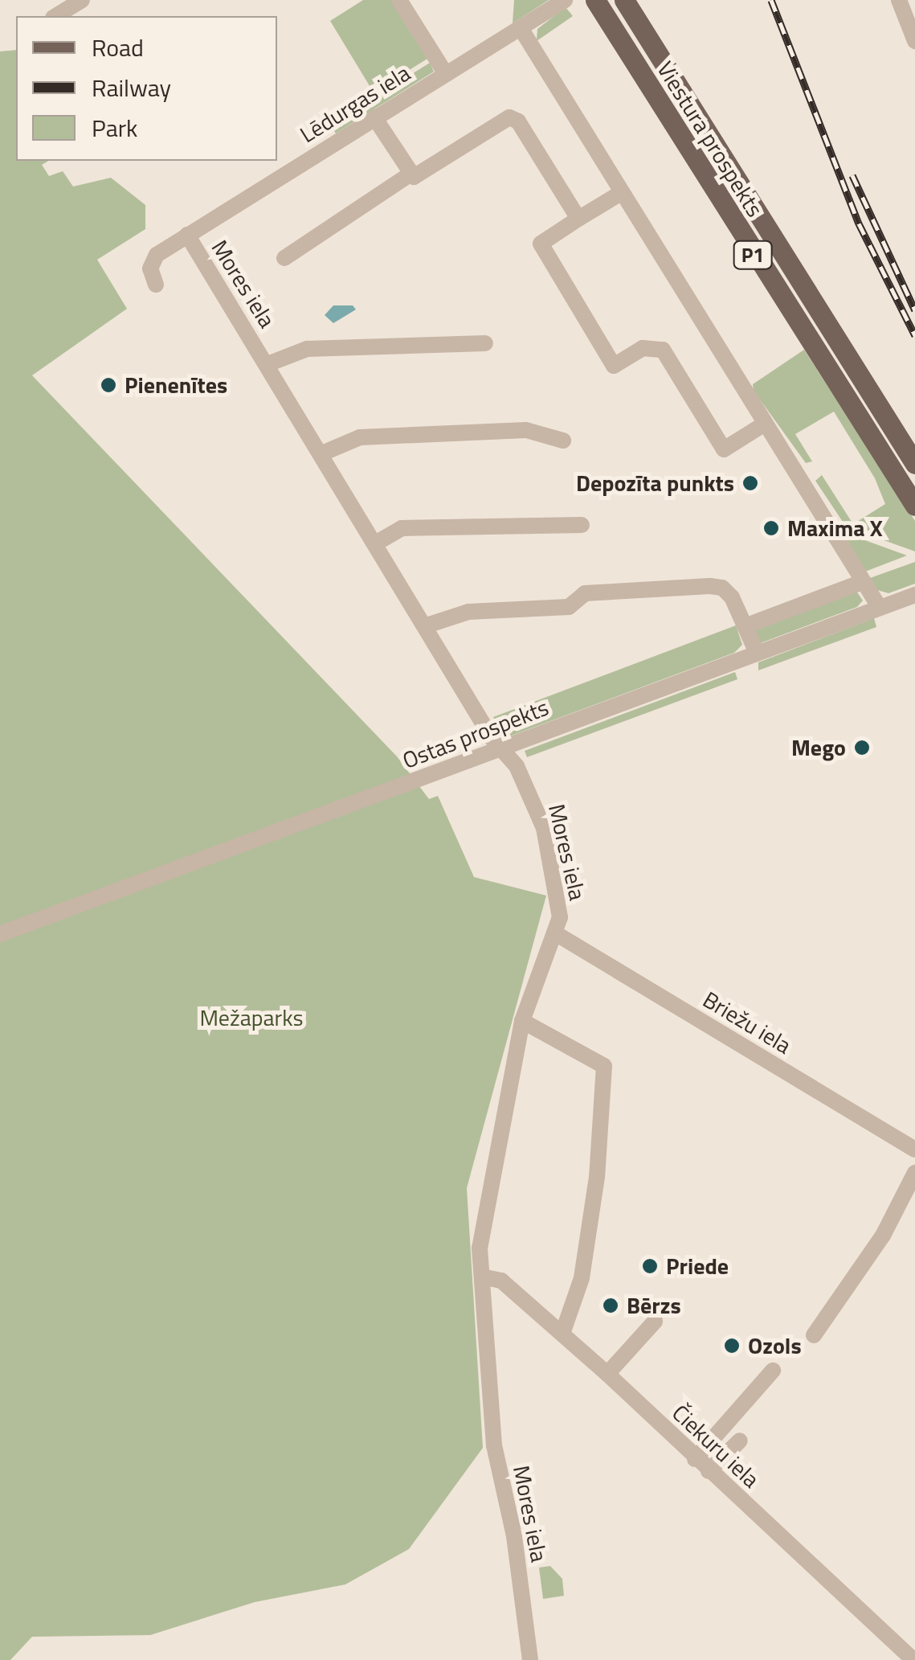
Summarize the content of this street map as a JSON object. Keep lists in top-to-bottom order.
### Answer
{
  "streets": {
    "main road": ["Viestura prospekts", "P1"],
    "street": [
      "Lēdurgas iela",
      "Mores iela",
      "Ostas prospekts",
      "Briežu iela",
      "Čiekuru iela"
    ]
  },
  "crossings": [
    ["Lēdurgas iela", "Mores iela"],
    ["Mores iela", "Ostas prospekts"],
    ["Mores iela", "Briežu iela"],
    ["Mores iela", "Čiekuru iela"]
  ],
  "parks": ["Mežaparks"],
  "places": [
    "Pienenītes",
    "Depozīta punkts",
    "Maxima X",
    "Mego",
    "Priede",
    "Bērzs",
    "Ozols"
  ],
  "legend": ["Road", "Railway", "Park"]
}
